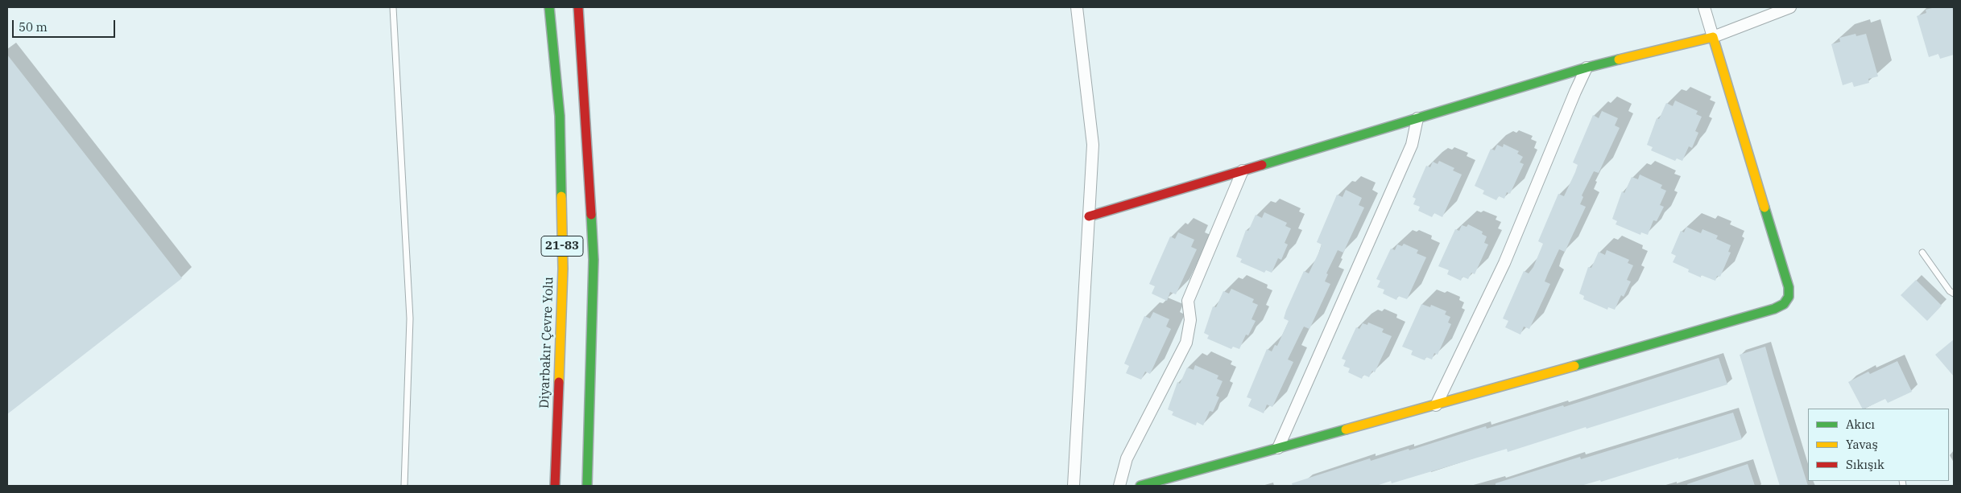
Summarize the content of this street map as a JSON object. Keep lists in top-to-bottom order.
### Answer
{
  "streets": {
    "main road": ["21-83", "Diyarbakır Çevre Yolu"]
  },
  "legend": ["Akıcı", "Yavaş", "Sıkışık"],
  "scale_bar": "50 m"
}
